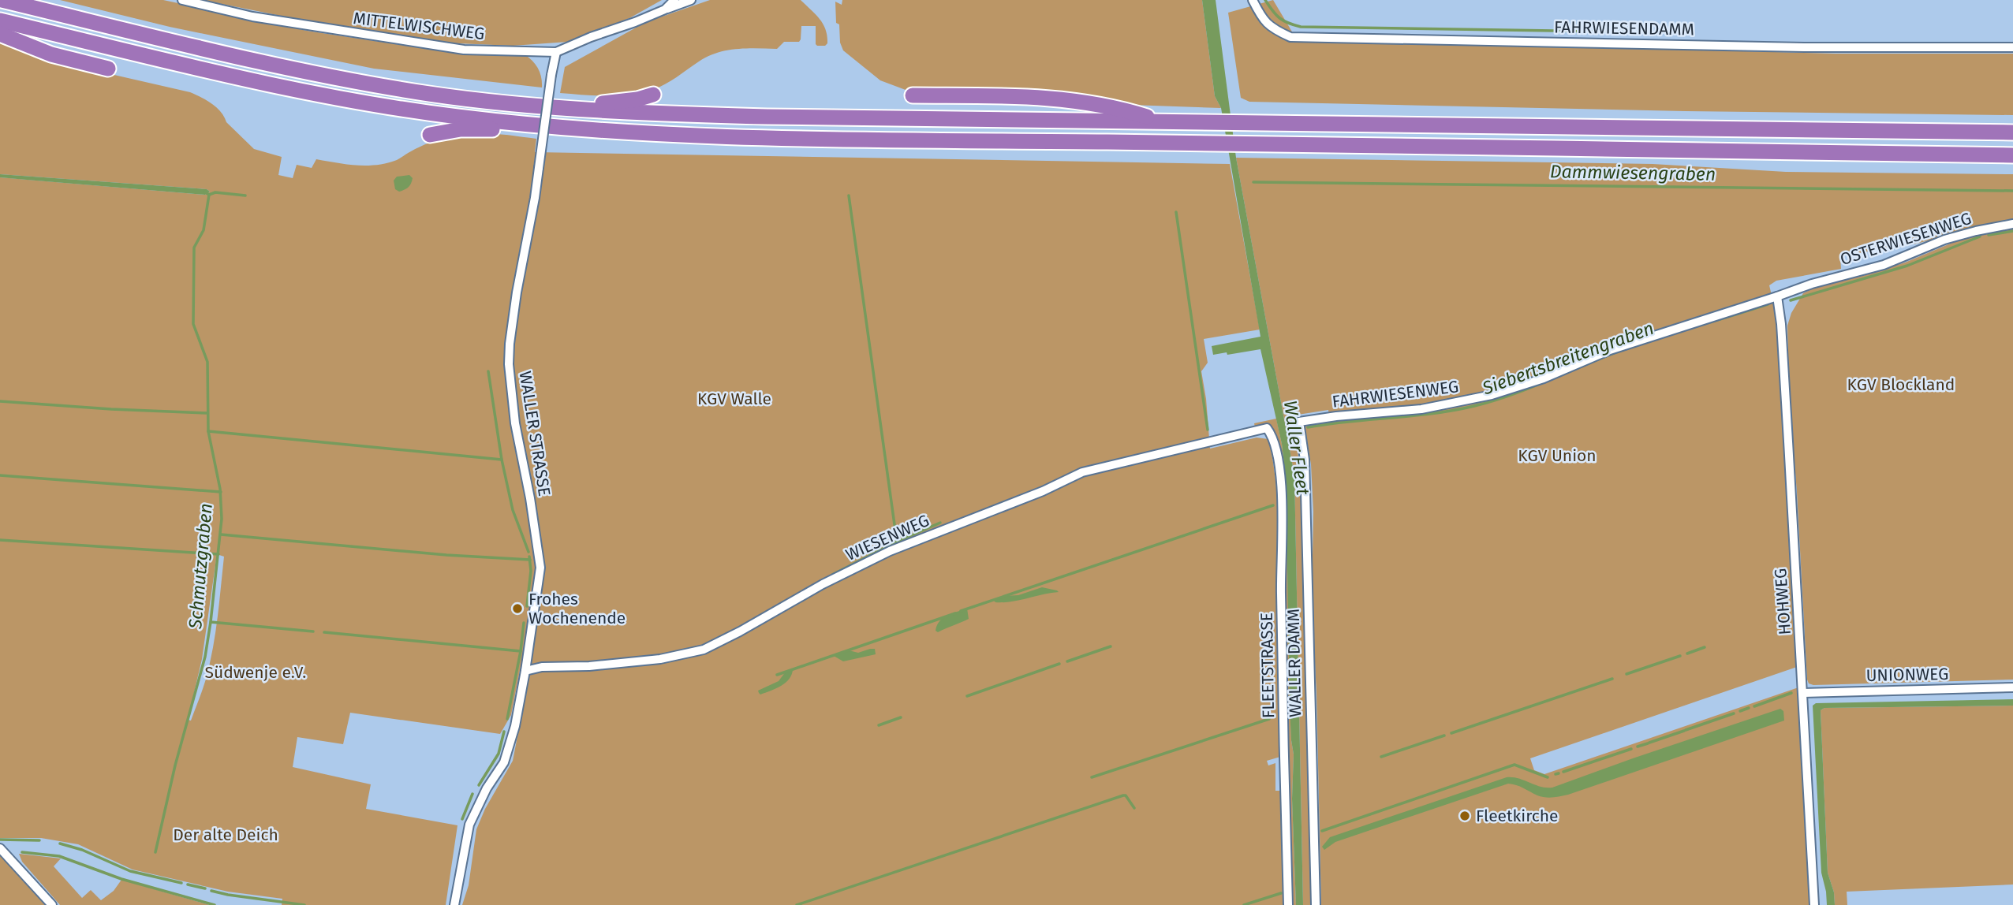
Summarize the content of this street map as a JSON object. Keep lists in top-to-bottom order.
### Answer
{
  "streets": {
    "street": [
      "MITTELWISCHWEG",
      "FAHRWIESENDAMM",
      "OSTERWIESENWEG",
      "FAHRWIESENWEG",
      "WALLER STRASSE",
      "WIESENWEG",
      "HOHWEG",
      "WALLER DAMM",
      "FLEETSTRASSE",
      "UNIONWEG"
    ]
  },
  "crossings": [
    ["MITTELWISCHWEG", "WALLER STRASSE"],
    ["OSTERWIESENWEG", "FAHRWIESENWEG"],
    ["OSTERWIESENWEG", "HOHWEG"],
    ["FAHRWIESENWEG", "HOHWEG"],
    ["FAHRWIESENWEG", "WALLER DAMM"],
    ["WALLER STRASSE", "WIESENWEG"],
    ["WIESENWEG", "FLEETSTRASSE"],
    ["HOHWEG", "UNIONWEG"]
  ],
  "water": [
    "Dammwiesengraben",
    "Siebertsbreitengraben",
    "Waller Fleet",
    "Schmutzgraben"
  ],
  "parks": [
    "KGV Blockland",
    "KGV Walle",
    "KGV Union",
    "Südwenje e.V.",
    "Der alte Deich"
  ],
  "places": ["Frohes Wochenende", "Fleetkirche"]
}
